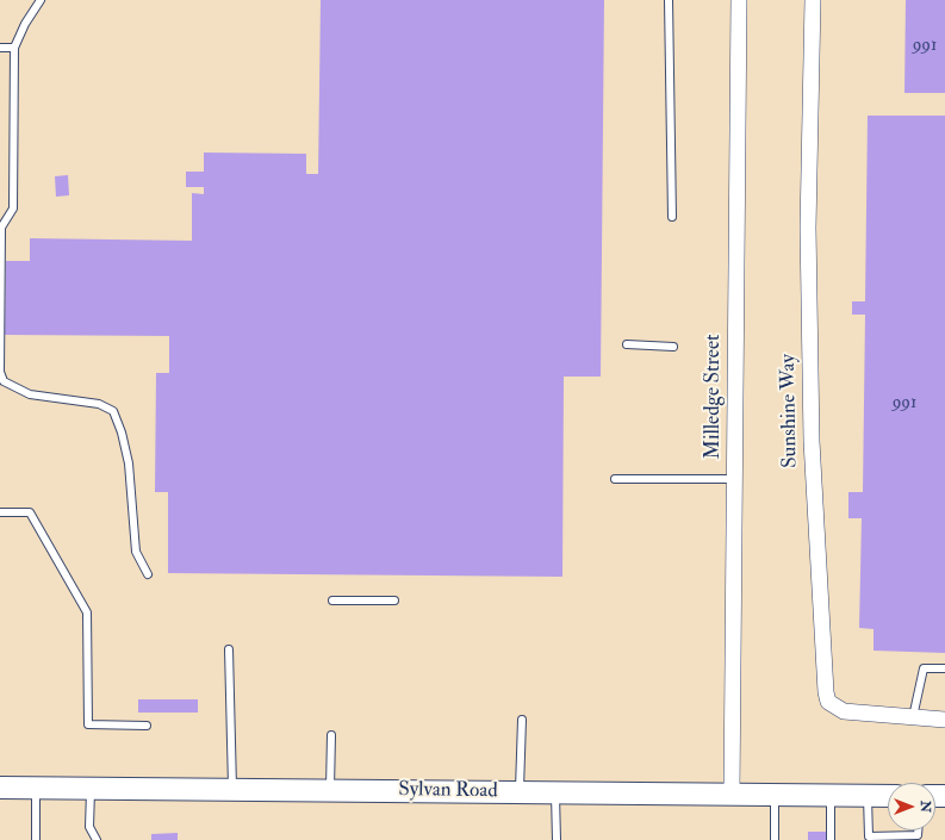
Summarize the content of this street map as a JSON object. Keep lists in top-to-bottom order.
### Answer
{
  "streets": {
    "main road": ["Sylvan Road"],
    "street": ["Milledge Street", "Sunshine Way"]
  },
  "crossings": [
    ["Milledge Street", "Sylvan Road"]
  ],
  "house_numbers": ["991", "991"],
  "north": "right"
}
